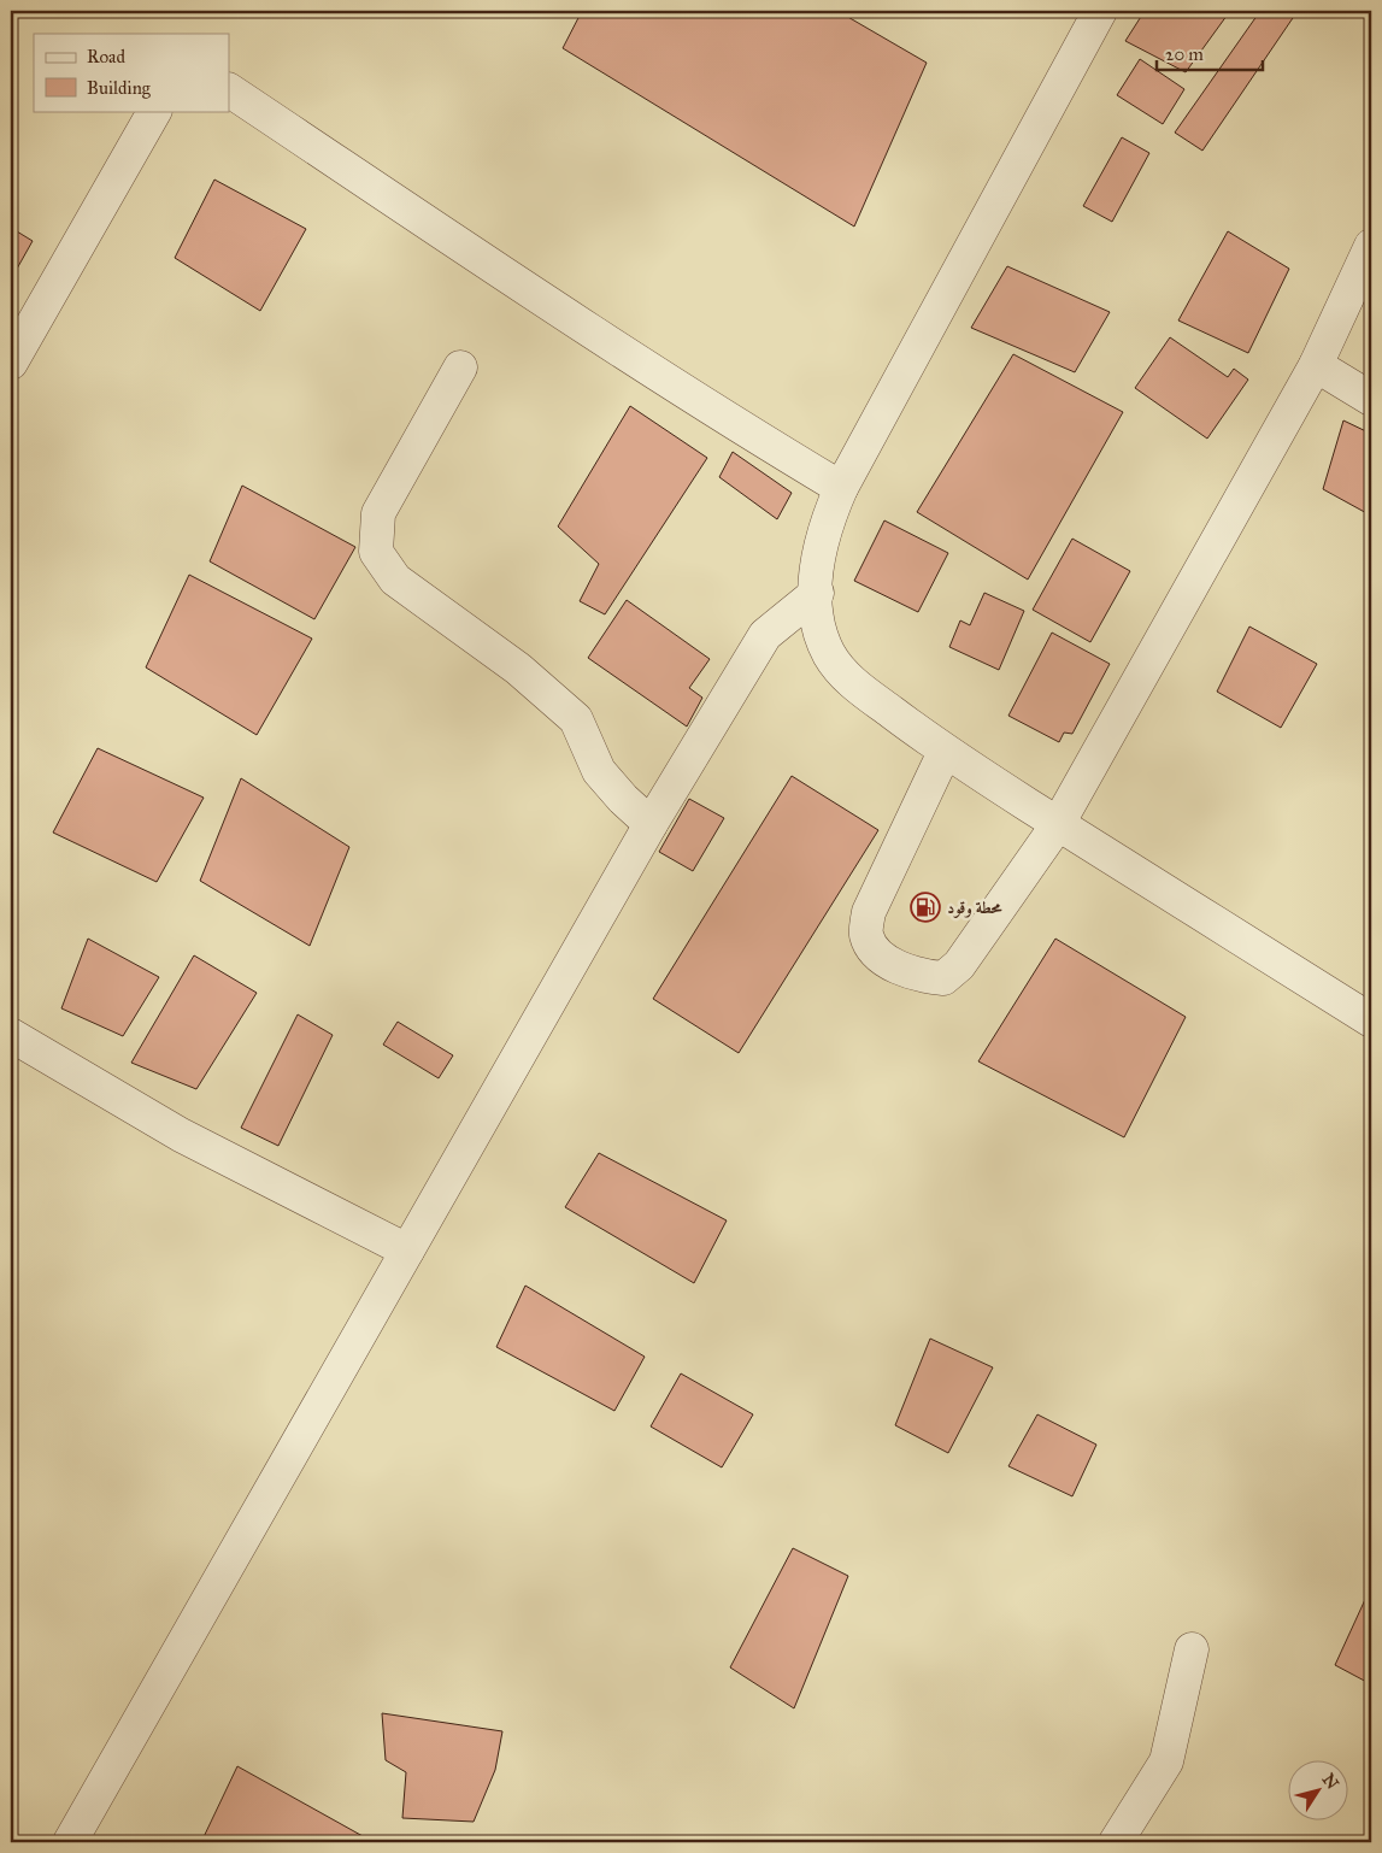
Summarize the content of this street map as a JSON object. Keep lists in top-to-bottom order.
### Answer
{
  "places": {
    "fuel station": ["محطة وقود"]
  },
  "legend": ["Road", "Building"],
  "scale_bar": "20 m",
  "north": "top right"
}
